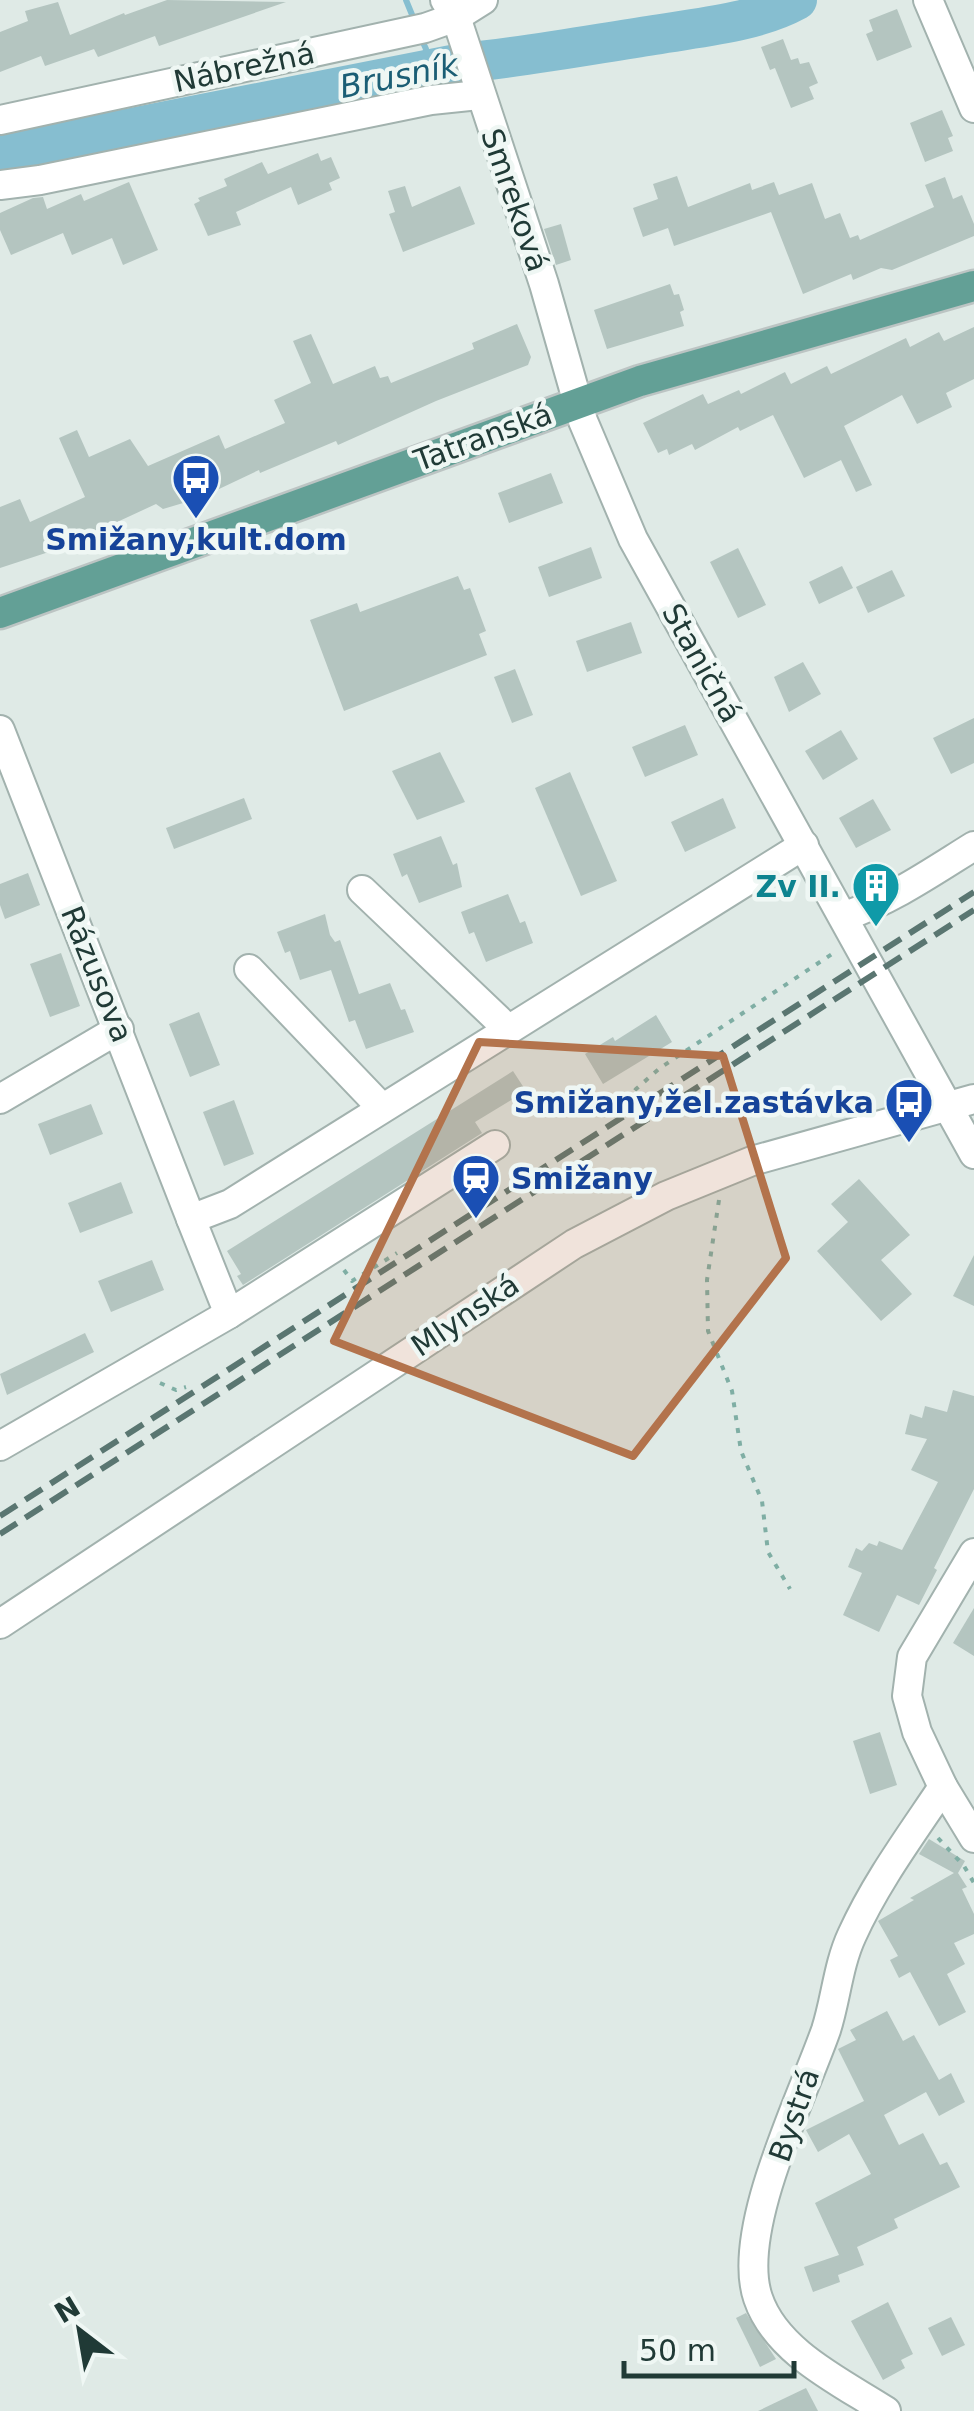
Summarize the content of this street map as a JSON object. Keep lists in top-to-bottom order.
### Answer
{
  "streets": {
    "main road": ["Tatranská"],
    "street": [
      "Nábrežná",
      "Smreková",
      "Staničná",
      "Rázusova",
      "Mlynská",
      "Bystrá"
    ]
  },
  "crossings": [
    ["Nábrežná", "Smreková"],
    ["Smreková", "Tatranská"],
    ["Smreková", "Staničná"],
    ["Tatranská", "Staničná"],
    ["Staničná", "Mlynská"]
  ],
  "water": ["Brusník"],
  "places": {
    "bus stop": ["Smižany,kult.dom", "Smižany,žel.zastávka"],
    "building": ["Zv II."],
    "station": ["Smižany"]
  },
  "scale_bar": "50 m",
  "north": "top left"
}
